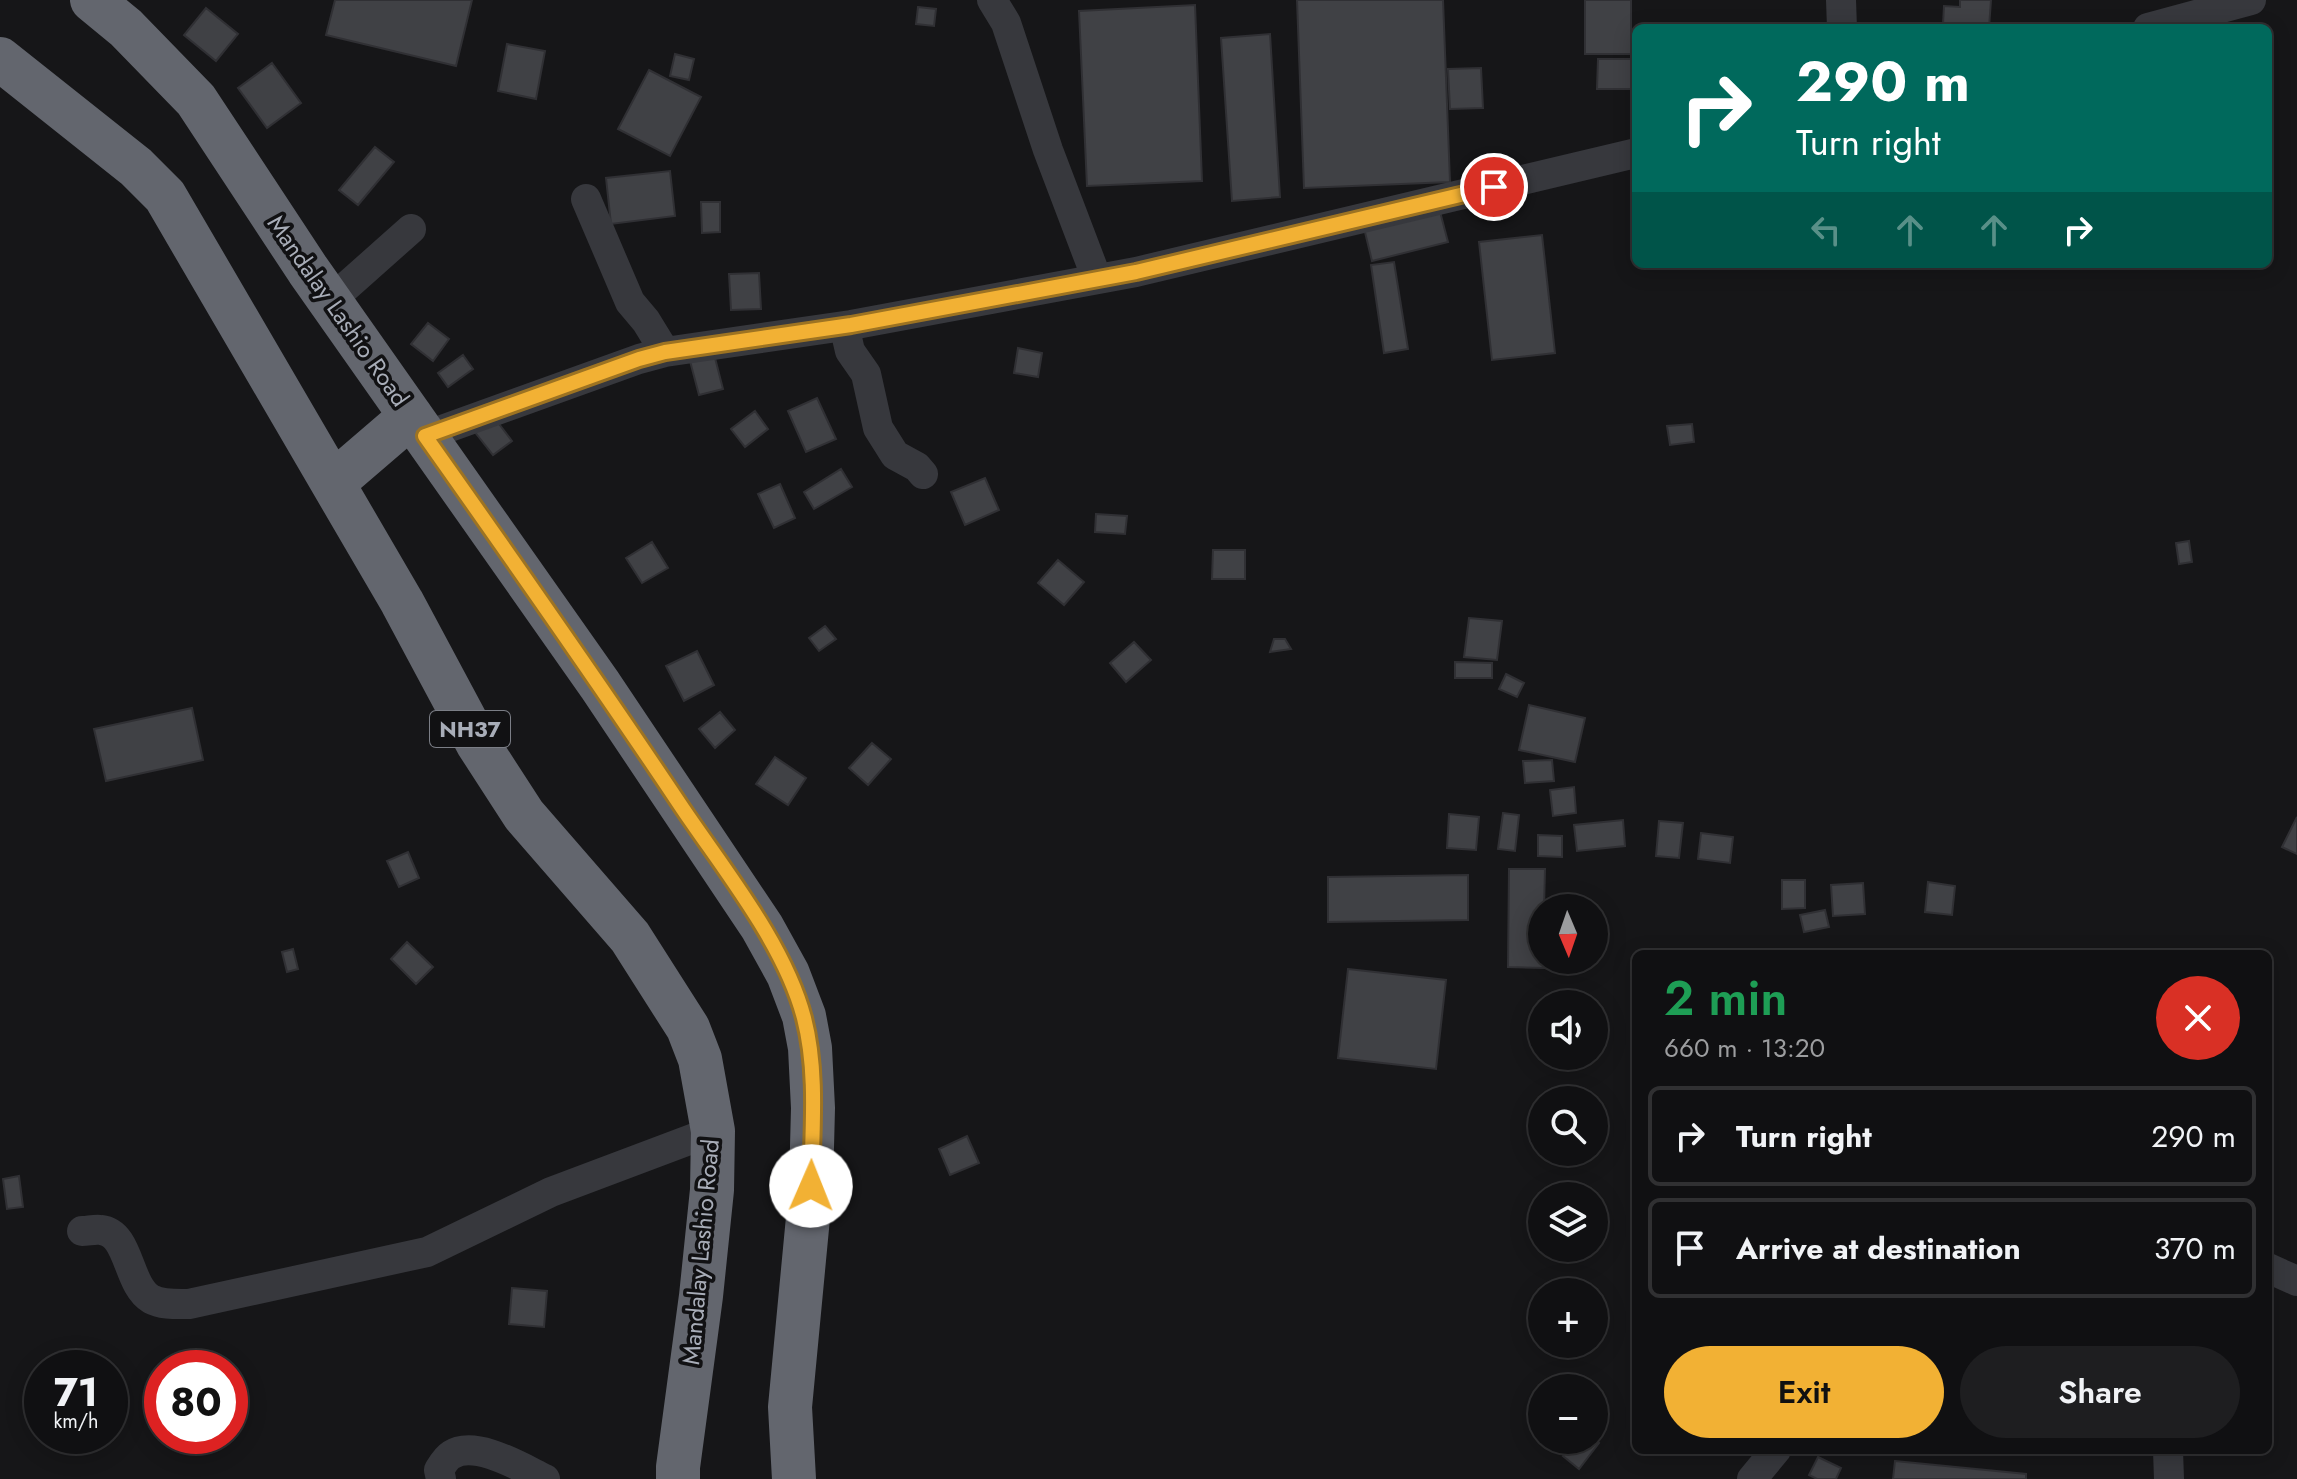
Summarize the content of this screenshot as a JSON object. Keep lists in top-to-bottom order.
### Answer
{
  "streets": {
    "highway": ["Mandalay Lashio Road", "NH37"]
  },
  "north": "bottom",
  "page": {
    "turn": ["290 m", "Turn right"],
    "map_buttons": ["+", "−"],
    "heading": ["2 min", "660 m · 13:20"],
    "list": [
      {
        "name": "Turn right",
        "value": "290 m"
      },
      {
        "name": "Arrive at destination",
        "value": "370 m"
      }
    ],
    "buttons": ["Exit", "Share"],
    "speed": "71 km/h",
    "limit": "80"
  }
}
